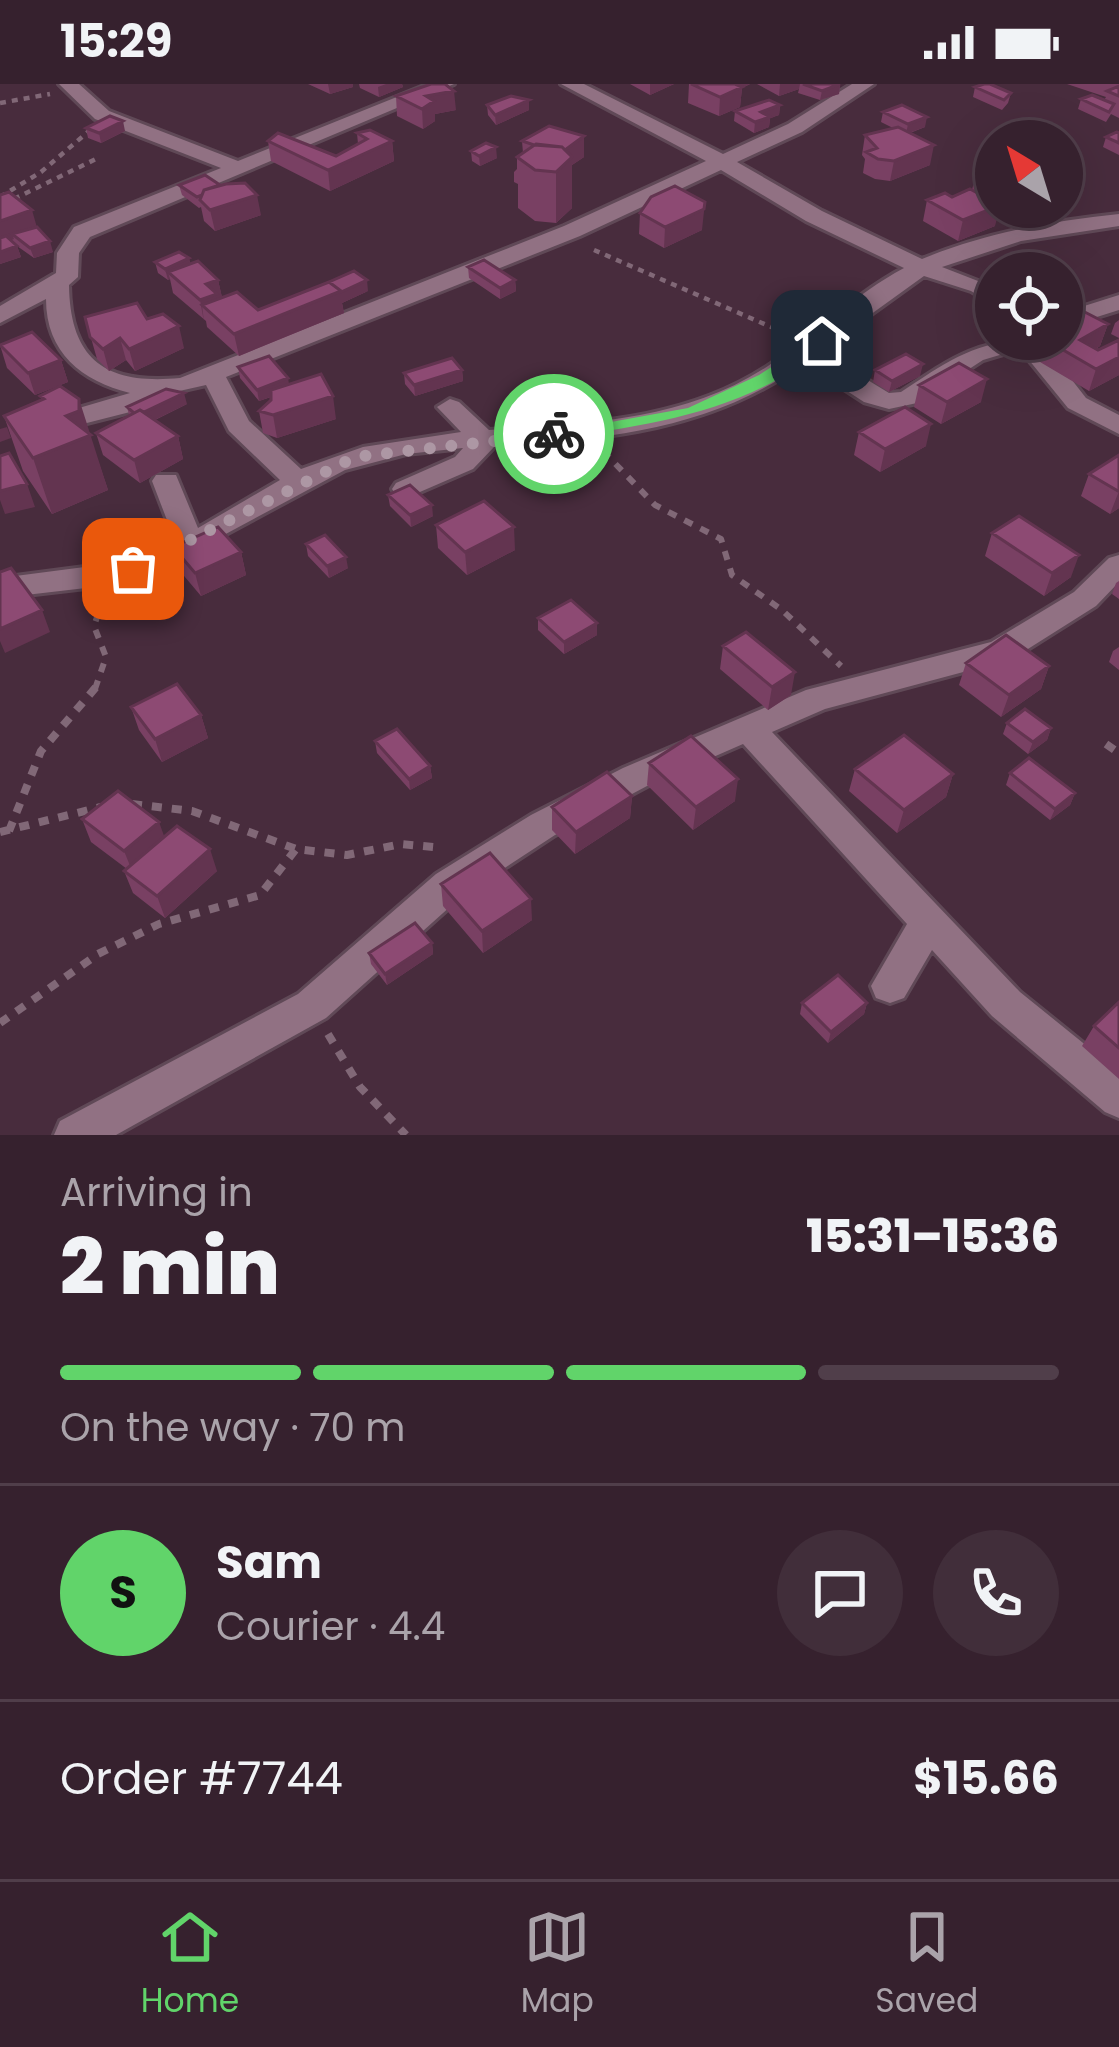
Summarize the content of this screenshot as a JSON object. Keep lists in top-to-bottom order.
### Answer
{
  "north": "top left",
  "page": {
    "status": "15:29",
    "heading": ["2 min", "Arriving in", "15:31–15:36"],
    "panel": [
      "Sam",
      "Courier · 4.4",
      "Order #7744",
      "$15.66"
    ],
    "bar": "On the way · 70 m",
    "round": "S",
    "tabs": ["Home", "Map", "Saved"]
  }
}
